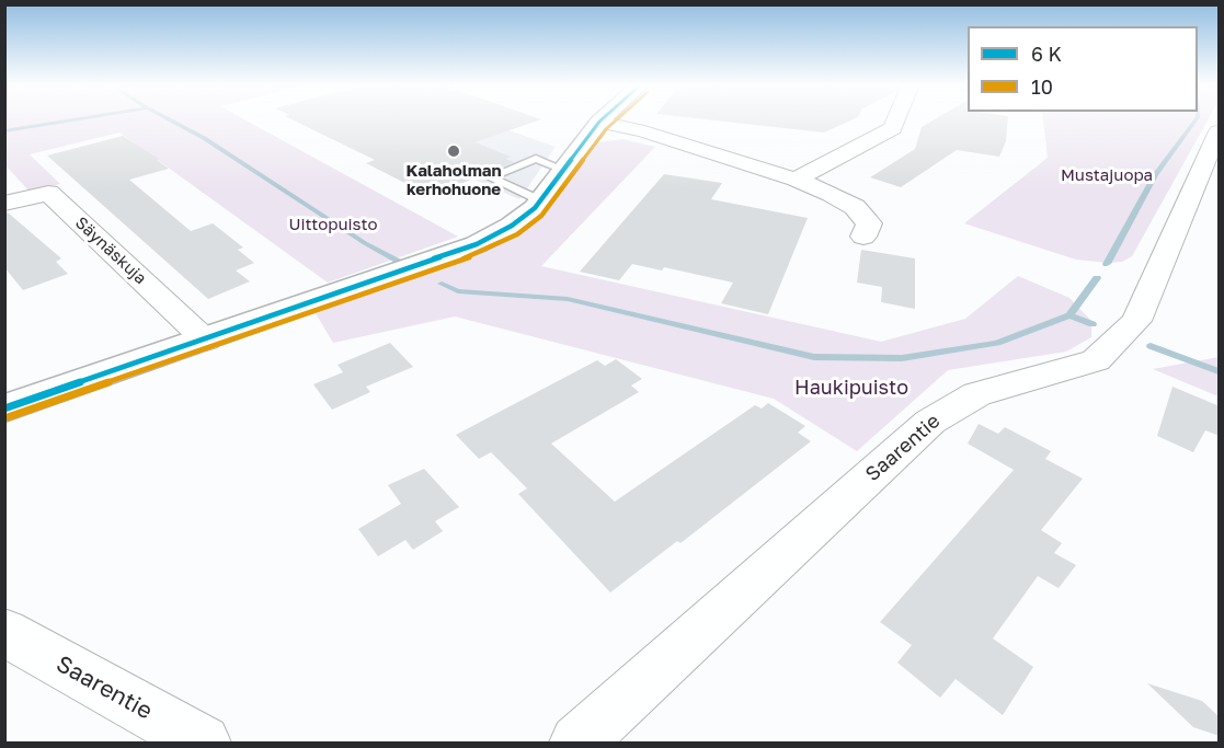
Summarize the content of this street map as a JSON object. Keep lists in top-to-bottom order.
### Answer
{
  "streets": {
    "street": ["Säynäskuja", "Saarentie"]
  },
  "parks": ["Mustajuopa", "Uittopuisto", "Haukipuisto"],
  "places": ["Kalaholman kerhohuone"],
  "lines": ["transit line 10"],
  "legend": ["6 K", "10"]
}
